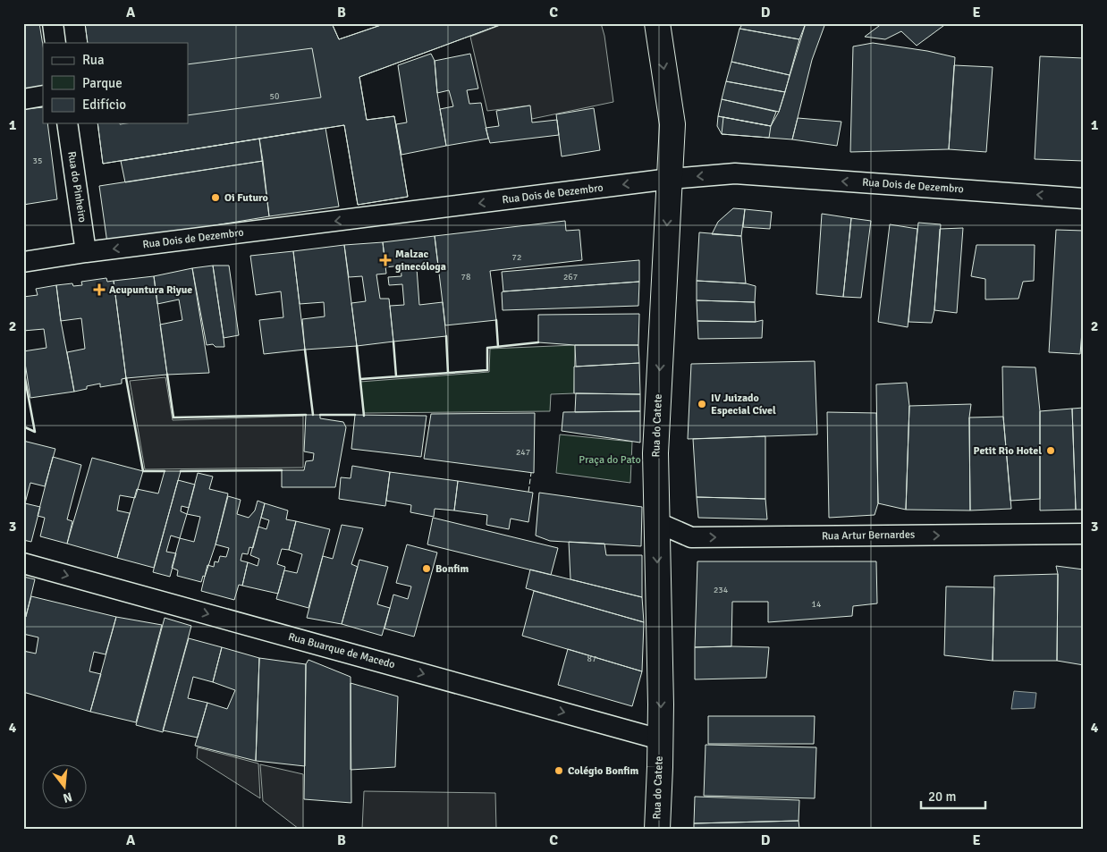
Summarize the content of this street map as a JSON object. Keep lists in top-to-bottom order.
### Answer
{
  "streets": {
    "main road": ["Rua do Catete"],
    "street": [
      "Rua Dois de Dezembro",
      "Rua do Pinheiro",
      "Rua Artur Bernardes",
      "Rua Buarque de Macedo"
    ]
  },
  "crossings": [
    ["Rua Dois de Dezembro", "Rua do Pinheiro"],
    ["Rua Dois de Dezembro", "Rua do Catete"],
    ["Rua do Catete", "Rua Artur Bernardes"],
    ["Rua do Catete", "Rua Buarque de Macedo"]
  ],
  "one_way": [
    "Rua Dois de Dezembro",
    "Rua do Catete",
    "Rua Artur Bernardes",
    "Rua Buarque de Macedo"
  ],
  "parks": ["Praça do Pato"],
  "places": {
    "other": [
      "Oi Futuro",
      "IV Juizado Especial Cível",
      "Petit Rio Hotel",
      "Bonfim",
      "Colégio Bonfim"
    ],
    "health": ["Malzac ginecóloga", "Acupuntura Riyue"]
  },
  "house_numbers": [
    "50",
    "35",
    "72",
    "78",
    "267",
    "247",
    "234",
    "14",
    "87"
  ],
  "legend": ["Rua", "Parque", "Edifício"],
  "scale_bar": "20 m",
  "north": "bottom",
  "grid": {
    "columns": [
      "A",
      "B",
      "C",
      "D",
      "E"
    ],
    "rows": [
      "1",
      "2",
      "3",
      "4"
    ]
  }
}
